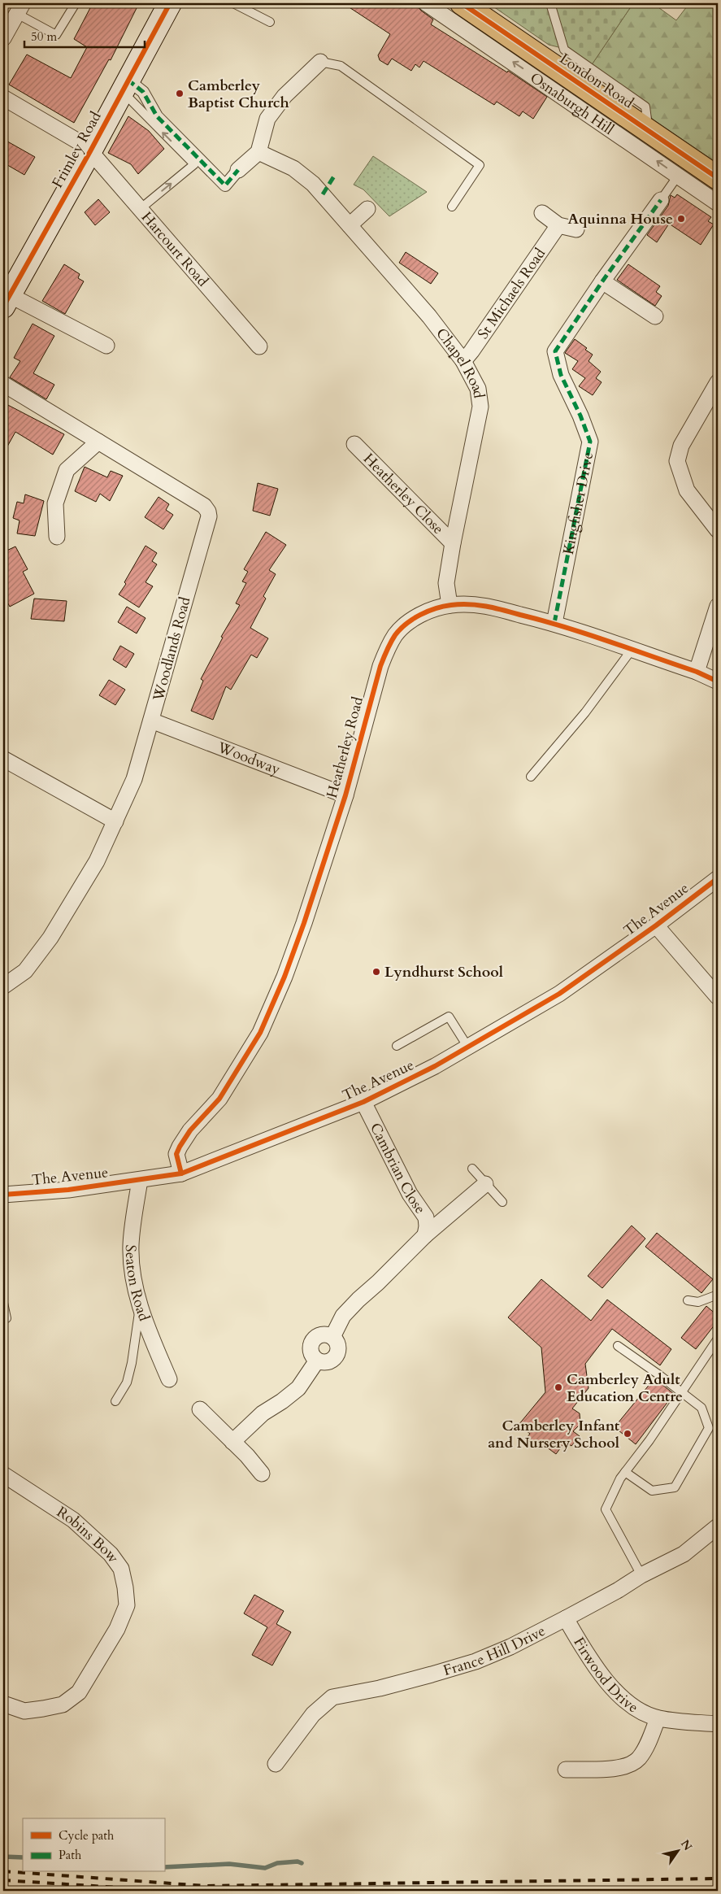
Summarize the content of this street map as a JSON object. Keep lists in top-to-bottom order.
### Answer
{
  "streets": {
    "main road": ["London Road", "Frimley Road"],
    "street": [
      "Osnaburgh Hill",
      "Harcourt Road",
      "St Michaels Road",
      "Chapel Road",
      "Heatherley Close",
      "Kingfisher Drive",
      "Woodlands Road",
      "Heatherley Road",
      "Woodway",
      "The Avenue",
      "Cambrian Close",
      "Seaton Road",
      "Robins Bow",
      "France Hill Drive",
      "Firwood Drive"
    ]
  },
  "crossings": [
    ["Osnaburgh Hill", "Kingfisher Drive"],
    ["Frimley Road", "Harcourt Road"],
    ["St Michaels Road", "Chapel Road"],
    ["Chapel Road", "Heatherley Close"],
    ["Chapel Road", "Heatherley Road"],
    ["Kingfisher Drive", "Heatherley Road"],
    ["Woodlands Road", "Woodway"],
    ["Heatherley Road", "Woodway"],
    ["Heatherley Road", "The Avenue"],
    ["The Avenue", "Cambrian Close"],
    ["The Avenue", "Seaton Road"],
    ["France Hill Drive", "Firwood Drive"]
  ],
  "one_way": ["Osnaburgh Hill"],
  "places": [
    "Camberley Baptist Church",
    "Aquinna House",
    "Lyndhurst School",
    "Camberley Adult Education Centre",
    "Camberley Infant and Nursery School"
  ],
  "legend": ["Cycle path", "Path"],
  "scale_bar": "50 m",
  "north": "top right"
}
